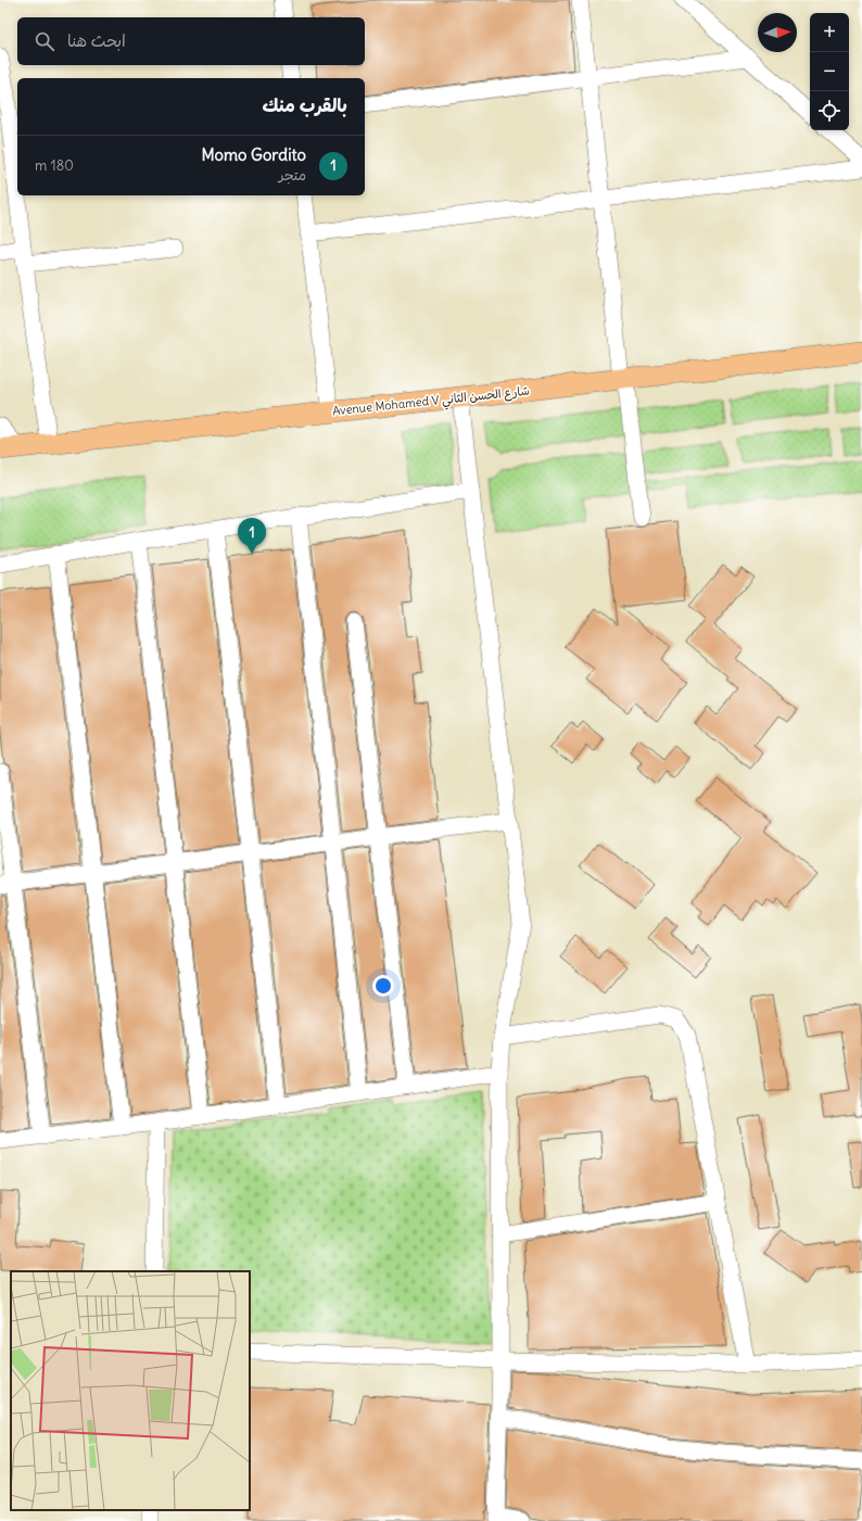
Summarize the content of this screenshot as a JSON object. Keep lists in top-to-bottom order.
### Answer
{
  "streets": {
    "main road": ["Avenue Mohamed V شارع الحسن الثاني"]
  },
  "north": "right",
  "page": {
    "map_buttons": ["+", "−"],
    "search": "ابحث هنا",
    "heading": "بالقرب منك",
    "list": [
      {
        "mark": "1",
        "name": "Momo Gordito",
        "note": "متجر",
        "value": "180 m"
      }
    ],
    "pins": "1"
  }
}
